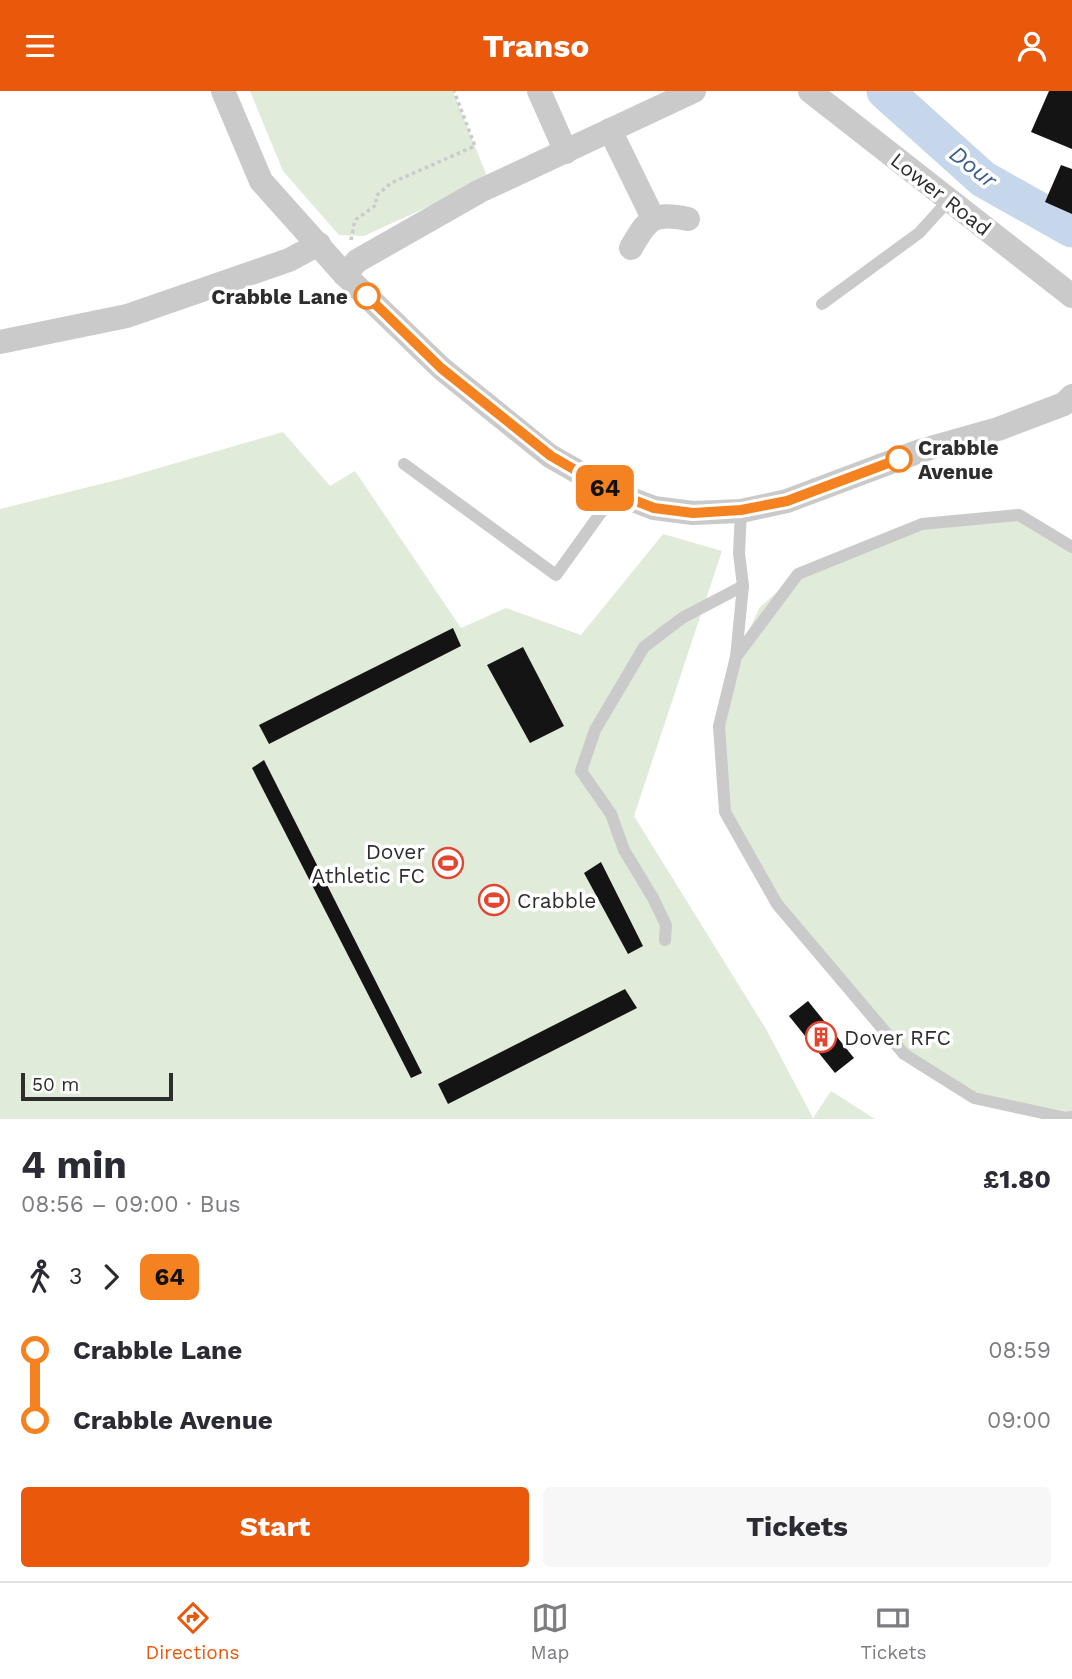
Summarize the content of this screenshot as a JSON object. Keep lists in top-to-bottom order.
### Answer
{
  "streets": {
    "street": ["Lower Road"]
  },
  "water": ["Dour"],
  "places": {
    "other": ["Crabble Lane", "Crabble Avenue"],
    "sports": ["Dover Athletic FC", "Crabble"],
    "building": ["Dover RFC"]
  },
  "lines": ["bus line 64"],
  "scale_bar": "50 m",
  "page": {
    "header": "Transo",
    "on_map": "64",
    "scale": "50 m",
    "heading": ["4 min", "08:56 – 09:00 · Bus", "£1.80"],
    "legs": ["3", "64"],
    "list": [
      {
        "name": "Crabble Lane",
        "value": "08:59"
      },
      {
        "name": "Crabble Avenue",
        "value": "09:00"
      }
    ],
    "buttons": ["Start", "Tickets"],
    "tabs": ["Directions", "Map", "Tickets"]
  }
}
